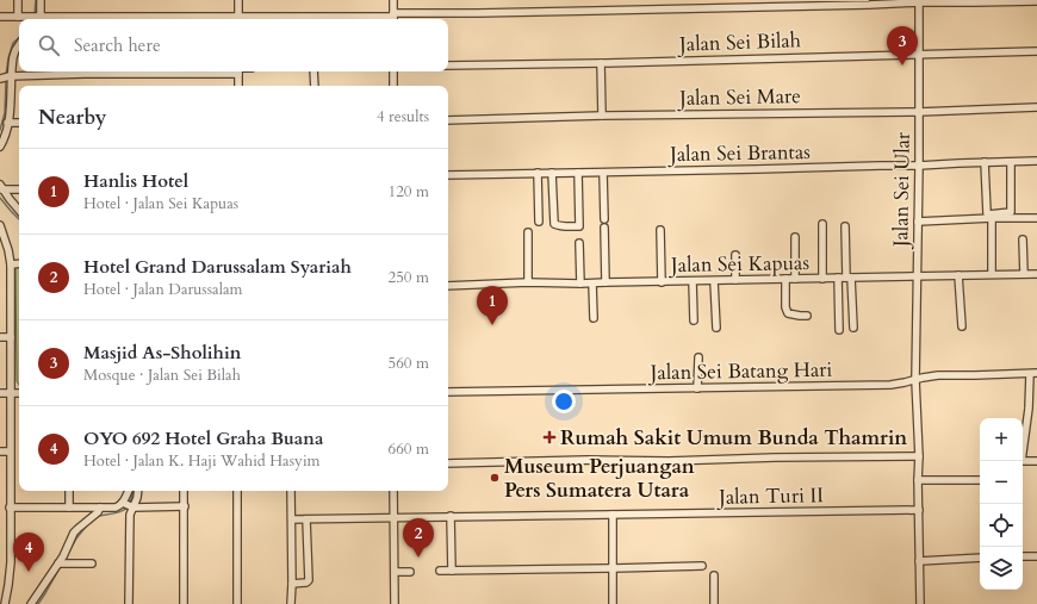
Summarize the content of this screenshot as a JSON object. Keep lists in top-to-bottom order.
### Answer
{
  "streets": {
    "street": [
      "Jalan Sei Bilah",
      "Jalan Sei Mare",
      "Jalan Sei Brantas",
      "Jalan Sei Ular",
      "Jalan Sei Kapuas",
      "Jalan Sei Batang Hari",
      "Jalan Turi II"
    ]
  },
  "crossings": [
    ["Jalan Sei Bilah", "Jalan Sei Ular"],
    ["Jalan Sei Mare", "Jalan Sei Ular"],
    ["Jalan Sei Brantas", "Jalan Sei Ular"],
    ["Jalan Sei Ular", "Jalan Sei Kapuas"],
    ["Jalan Sei Ular", "Jalan Sei Batang Hari"],
    ["Jalan Sei Ular", "Jalan Turi II"]
  ],
  "places": {
    "health": ["Rumah Sakit Umum Bunda Thamrin"],
    "other": ["Museum Perjuangan Pers Sumatera Utara"]
  },
  "page": {
    "search": "Search here",
    "pins": [
      "3",
      "1",
      "2",
      "4"
    ],
    "heading": ["Nearby", "4 results"],
    "list": [
      {
        "mark": "1",
        "name": "Hanlis Hotel",
        "note": "Hotel · Jalan Sei Kapuas",
        "value": "120 m"
      },
      {
        "mark": "2",
        "name": "Hotel Grand Darussalam Syariah",
        "note": "Hotel · Jalan Darussalam",
        "value": "250 m"
      },
      {
        "mark": "3",
        "name": "Masjid As-Sholihin",
        "note": "Mosque · Jalan Sei Bilah",
        "value": "560 m"
      },
      {
        "mark": "4",
        "name": "OYO 692 Hotel Graha Buana",
        "note": "Hotel · Jalan K. Haji Wahid Hasyim",
        "value": "660 m"
      }
    ],
    "map_buttons": ["+", "−"]
  }
}
